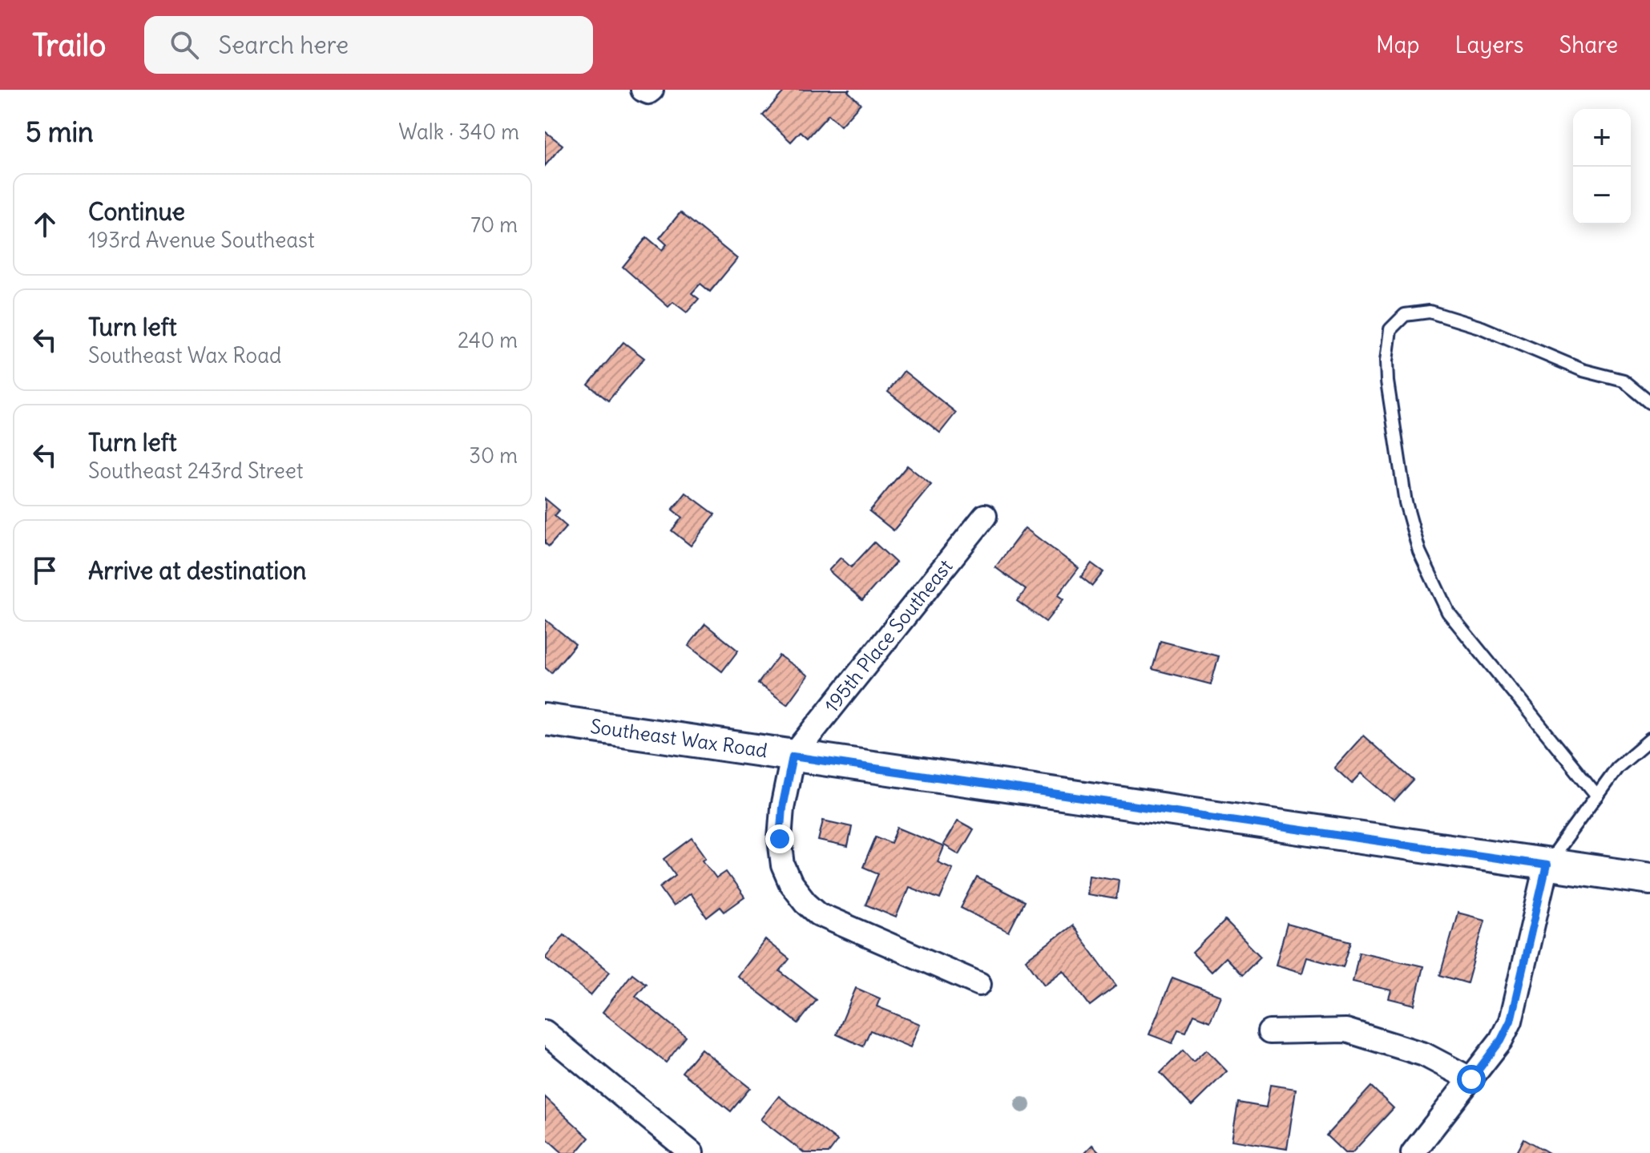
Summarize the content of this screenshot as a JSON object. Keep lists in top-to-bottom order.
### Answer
{
  "streets": {
    "street": ["195th Place Southeast", "Southeast Wax Road"]
  },
  "crossings": [
    ["195th Place Southeast", "Southeast Wax Road"]
  ],
  "page": {
    "header": "Trailo",
    "search": "Search here",
    "nav": ["Map", "Layers", "Share"],
    "heading": ["5 min", "Walk · 340 m"],
    "map_buttons": ["+", "−"],
    "list": [
      ["Continue", "193rd Avenue Southeast", "70 m"],
      ["Turn left", "Southeast Wax Road", "240 m"],
      ["Turn left", "Southeast 243rd Street", "30 m"],
      "Arrive at destination"
    ]
  }
}
